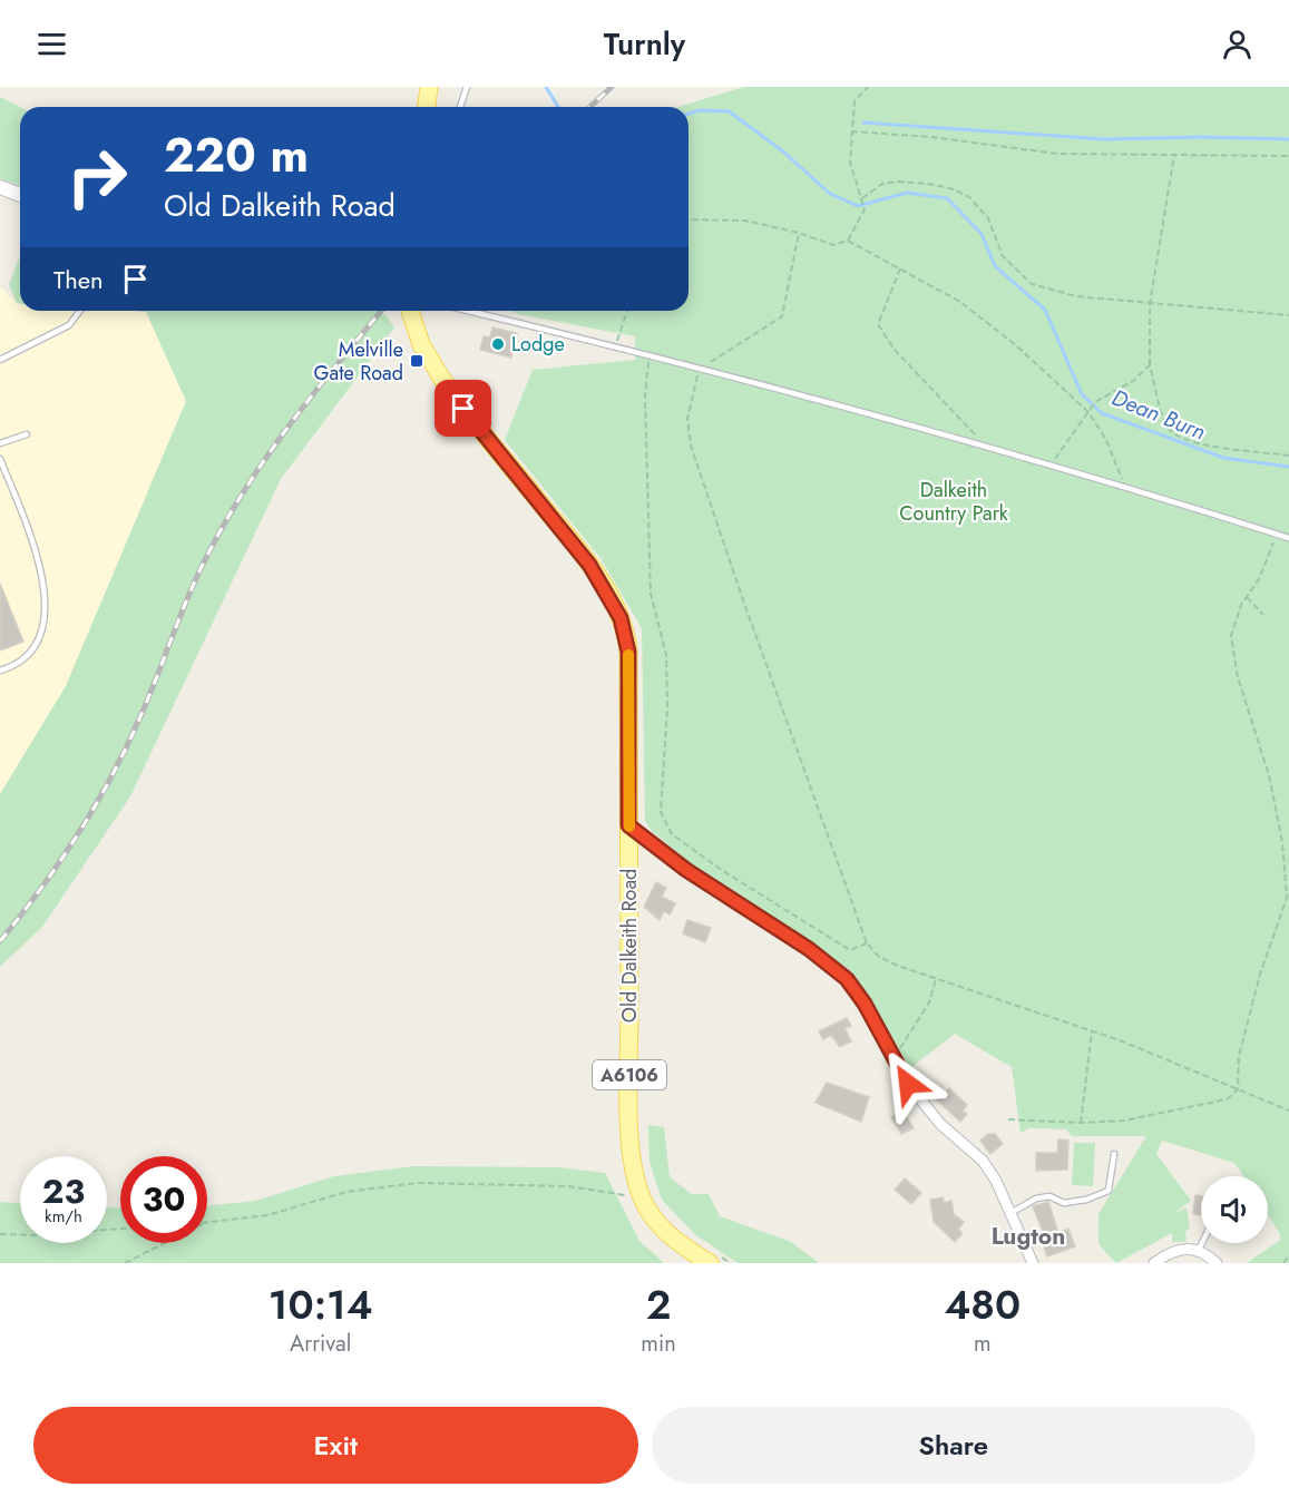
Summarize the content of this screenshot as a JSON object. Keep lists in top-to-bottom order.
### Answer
{
  "streets": {
    "main road": ["Old Dalkeith Road", "A6106"]
  },
  "districts": ["Lugton"],
  "water": ["Dean Burn"],
  "parks": ["Dalkeith Country Park"],
  "places": {
    "other": ["Lodge"],
    "transit": ["Melville Gate Road"]
  },
  "page": {
    "header": "Turnly",
    "turn": ["220 m", "Old Dalkeith Road"],
    "then": "Then",
    "speed": "23 km/h",
    "limit": "30",
    "eta": [
      "10:14",
      "Arrival",
      "2",
      "min",
      "480",
      "m"
    ],
    "buttons": ["Exit", "Share"]
  }
}
